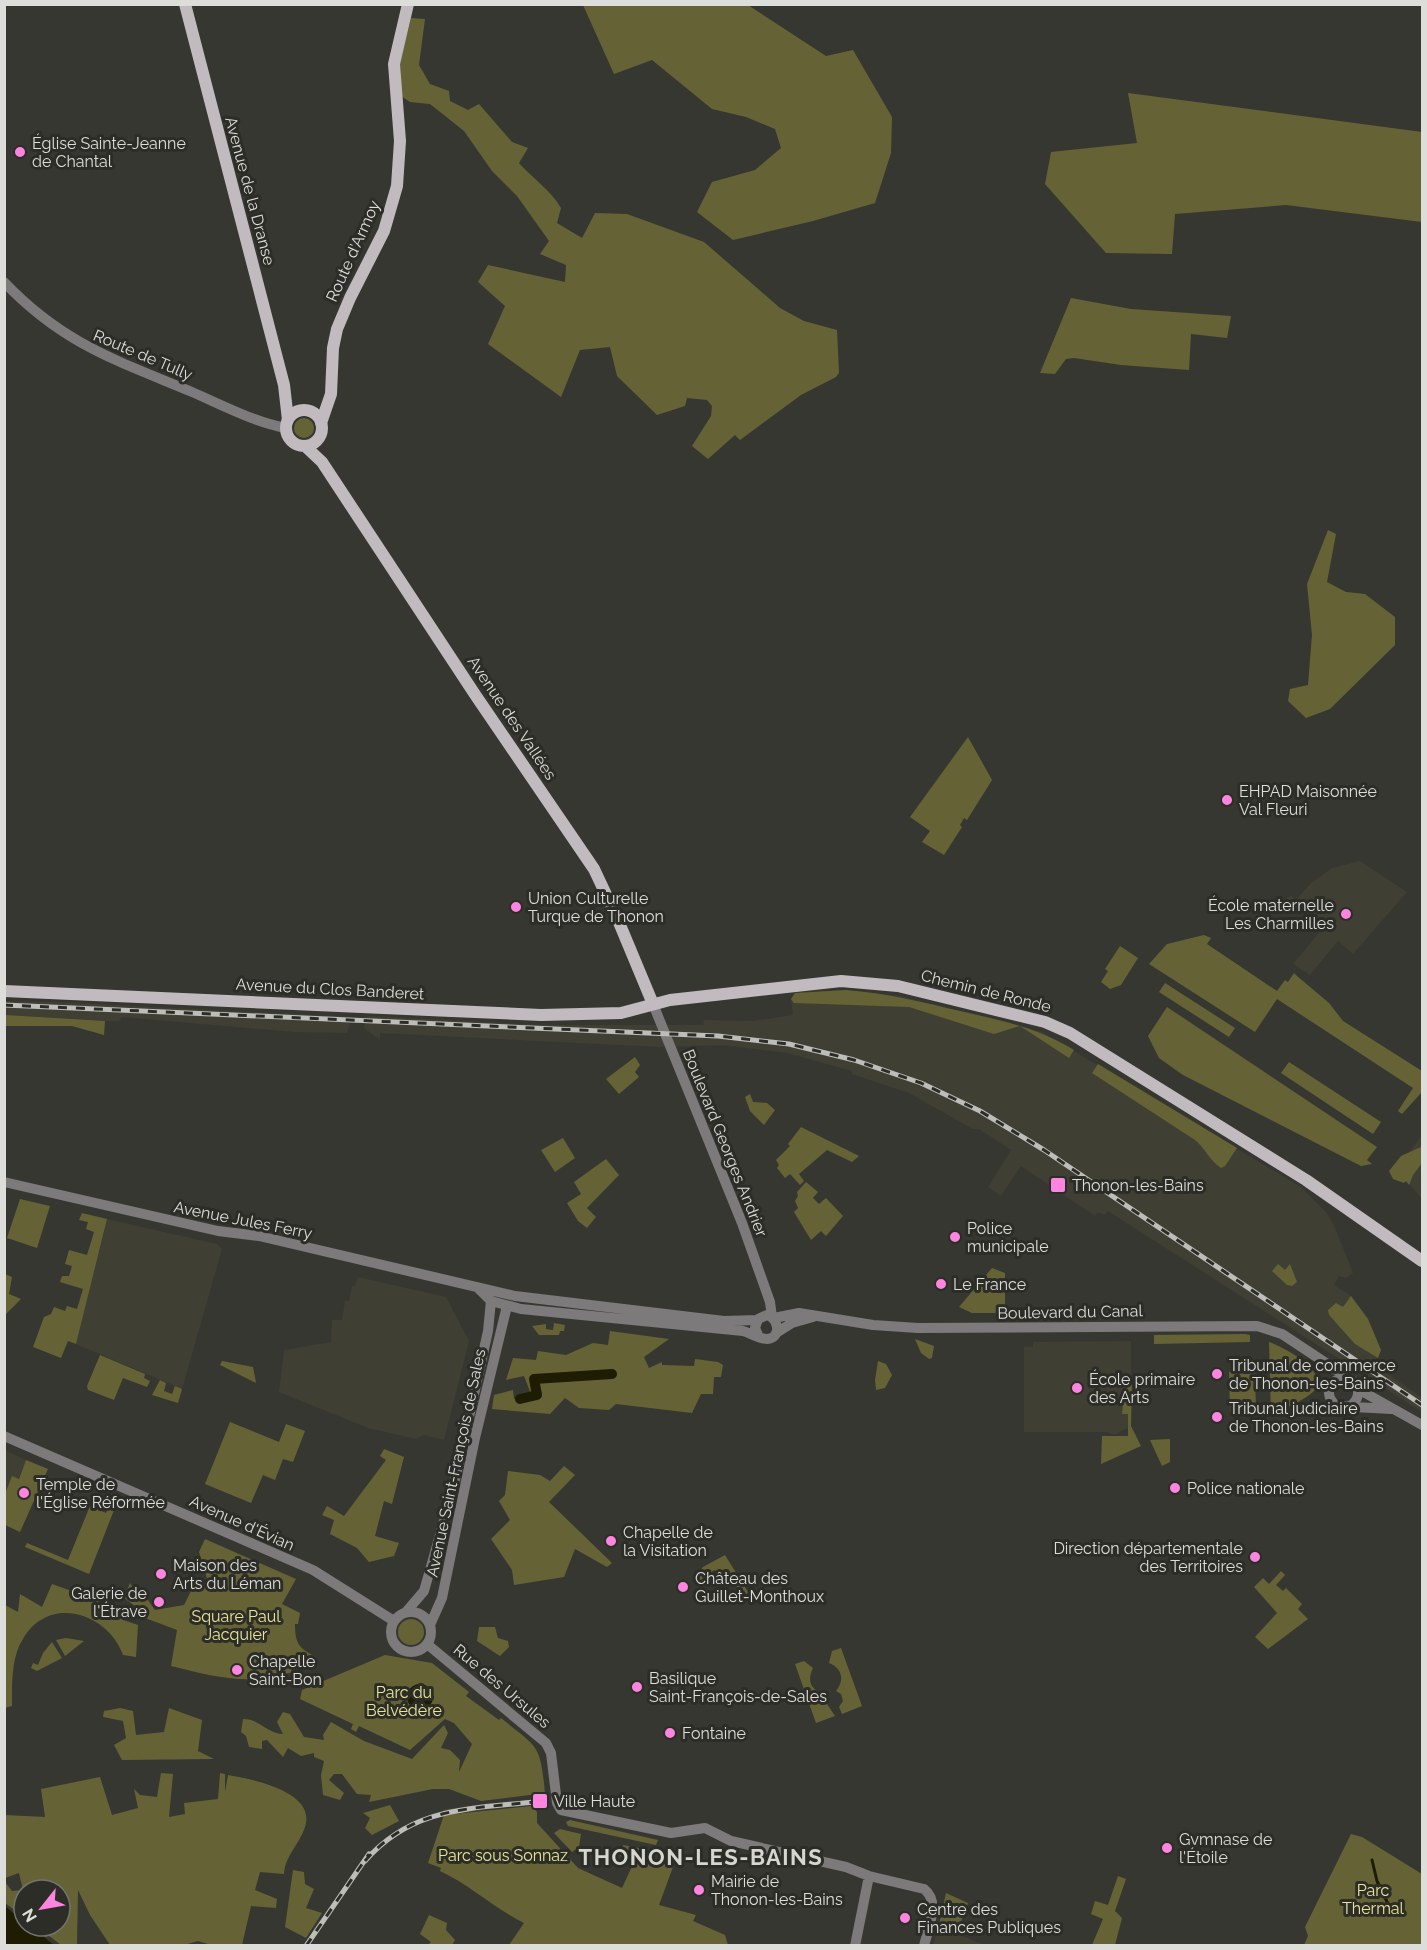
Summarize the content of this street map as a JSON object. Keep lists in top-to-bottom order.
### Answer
{
  "streets": {
    "main road": [
      "Avenue de la Dranse",
      "Route d'Armoy",
      "Avenue des Vallées",
      "Avenue du Clos Banderet",
      "Chemin de Ronde"
    ],
    "street": [
      "Route de Tully",
      "Boulevard Georges Andrier",
      "Avenue Jules Ferry",
      "Boulevard du Canal",
      "Avenue Saint-François de Sales",
      "Avenue d'Évian",
      "Rue des Ursules"
    ]
  },
  "crossings": [
    ["Avenue de la Dranse", "Route d'Armoy"],
    ["Avenue de la Dranse", "Route de Tully"],
    ["Avenue de la Dranse", "Avenue des Vallées"],
    ["Route d'Armoy", "Route de Tully"],
    ["Route d'Armoy", "Avenue des Vallées"],
    ["Route de Tully", "Avenue des Vallées"],
    ["Avenue des Vallées", "Avenue du Clos Banderet"],
    ["Avenue des Vallées", "Chemin de Ronde"],
    ["Avenue des Vallées", "Boulevard Georges Andrier"],
    ["Avenue du Clos Banderet", "Chemin de Ronde"],
    ["Avenue du Clos Banderet", "Boulevard Georges Andrier"],
    ["Chemin de Ronde", "Boulevard Georges Andrier"],
    ["Boulevard Georges Andrier", "Avenue Jules Ferry"],
    ["Boulevard Georges Andrier", "Boulevard du Canal"],
    ["Avenue Jules Ferry", "Boulevard du Canal"],
    ["Avenue Jules Ferry", "Avenue Saint-François de Sales"],
    ["Avenue Saint-François de Sales", "Avenue d'Évian"],
    ["Avenue Saint-François de Sales", "Rue des Ursules"],
    ["Avenue d'Évian", "Rue des Ursules"]
  ],
  "districts": ["THONON-LES-BAINS"],
  "parks": [
    "Square Paul Jacquier",
    "Parc du Belvédère",
    "Parc sous Sonnaz",
    "Parc Thermal"
  ],
  "places": {
    "other": [
      "Église Sainte-Jeanne de Chantal",
      "EHPAD Maisonnée Val Fleuri",
      "Union Culturelle Turque de Thonon",
      "École maternelle Les Charmilles",
      "Police municipale",
      "Le France",
      "Tribunal de commerce de Thonon-les-Bains",
      "École primaire des Arts",
      "Tribunal judiciaire de Thonon-les-Bains",
      "Police nationale",
      "Temple de l'Église Réformée",
      "Chapelle de la Visitation",
      "Direction départementale des Territoires",
      "Maison des Arts du Léman",
      "Château des Guillet-Monthoux",
      "Galerie de l'Étrave",
      "Chapelle Saint-Bon",
      "Basilique Saint-François-de-Sales",
      "Fontaine",
      "Gymnase de l'Étoile",
      "Mairie de Thonon-les-Bains",
      "Centre des Finances Publiques"
    ],
    "transit": ["Thonon-les-Bains", "Ville Haute"]
  },
  "north": "bottom left"
}
